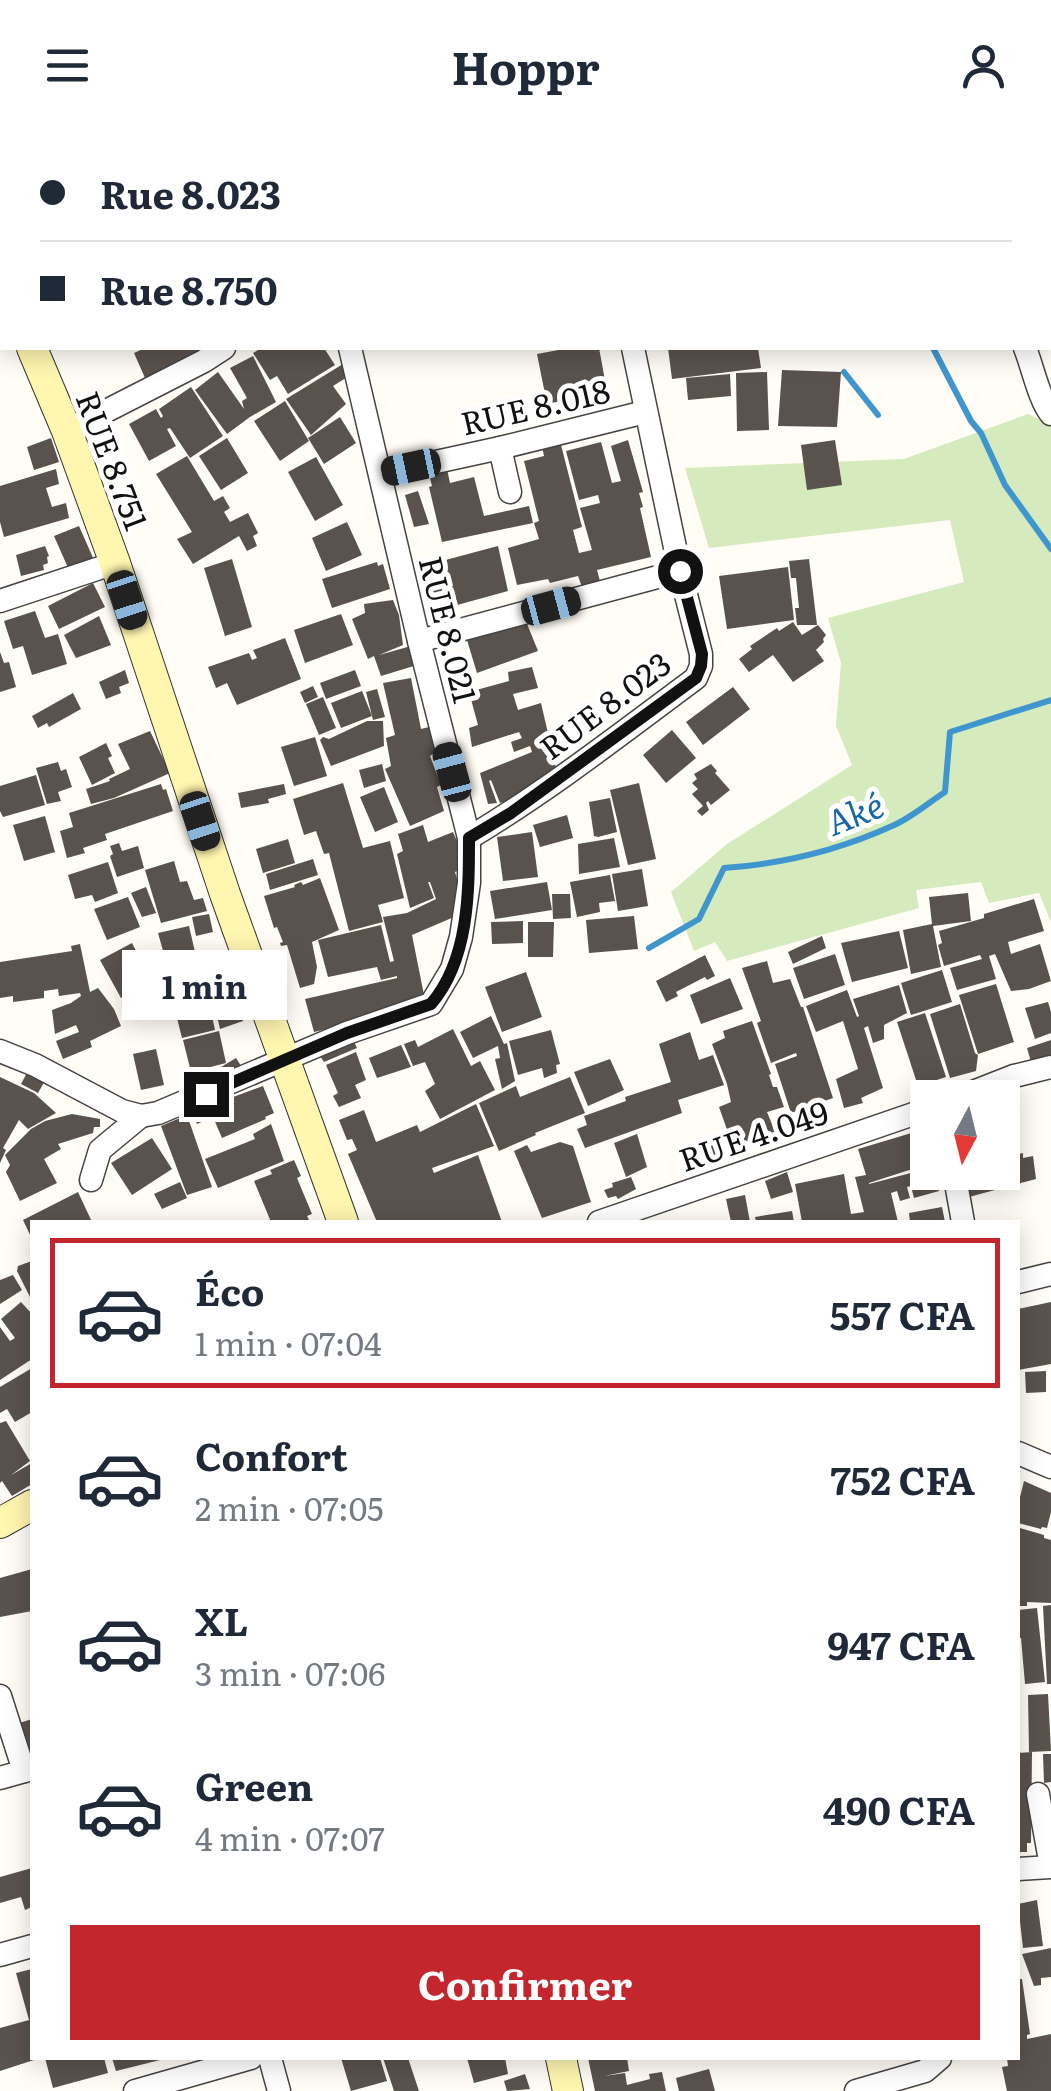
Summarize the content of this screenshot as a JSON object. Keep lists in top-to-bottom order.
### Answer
{
  "streets": {
    "main road": ["RUE 8.751"],
    "street": [
      "RUE 8.018",
      "RUE 8.021",
      "RUE 8.023",
      "RUE 4.049"
    ]
  },
  "crossings": [
    ["RUE 8.018", "RUE 8.021"],
    ["RUE 8.018", "RUE 8.023"],
    ["RUE 8.751", "RUE 8.021"],
    ["RUE 8.021", "RUE 8.023"]
  ],
  "water": ["Aké"],
  "north": "bottom",
  "page": {
    "header": "Hoppr",
    "banner": ["Rue 8.023", "Rue 8.750"],
    "bubble": "1 min",
    "list": [
      {
        "name": "Éco",
        "note": "1 min · 07:04",
        "value": "557 CFA"
      },
      {
        "name": "Confort",
        "note": "2 min · 07:05",
        "value": "752 CFA"
      },
      {
        "name": "XL",
        "note": "3 min · 07:06",
        "value": "947 CFA"
      },
      {
        "name": "Green",
        "note": "4 min · 07:07",
        "value": "490 CFA"
      }
    ],
    "buttons": "Confirmer"
  }
}
